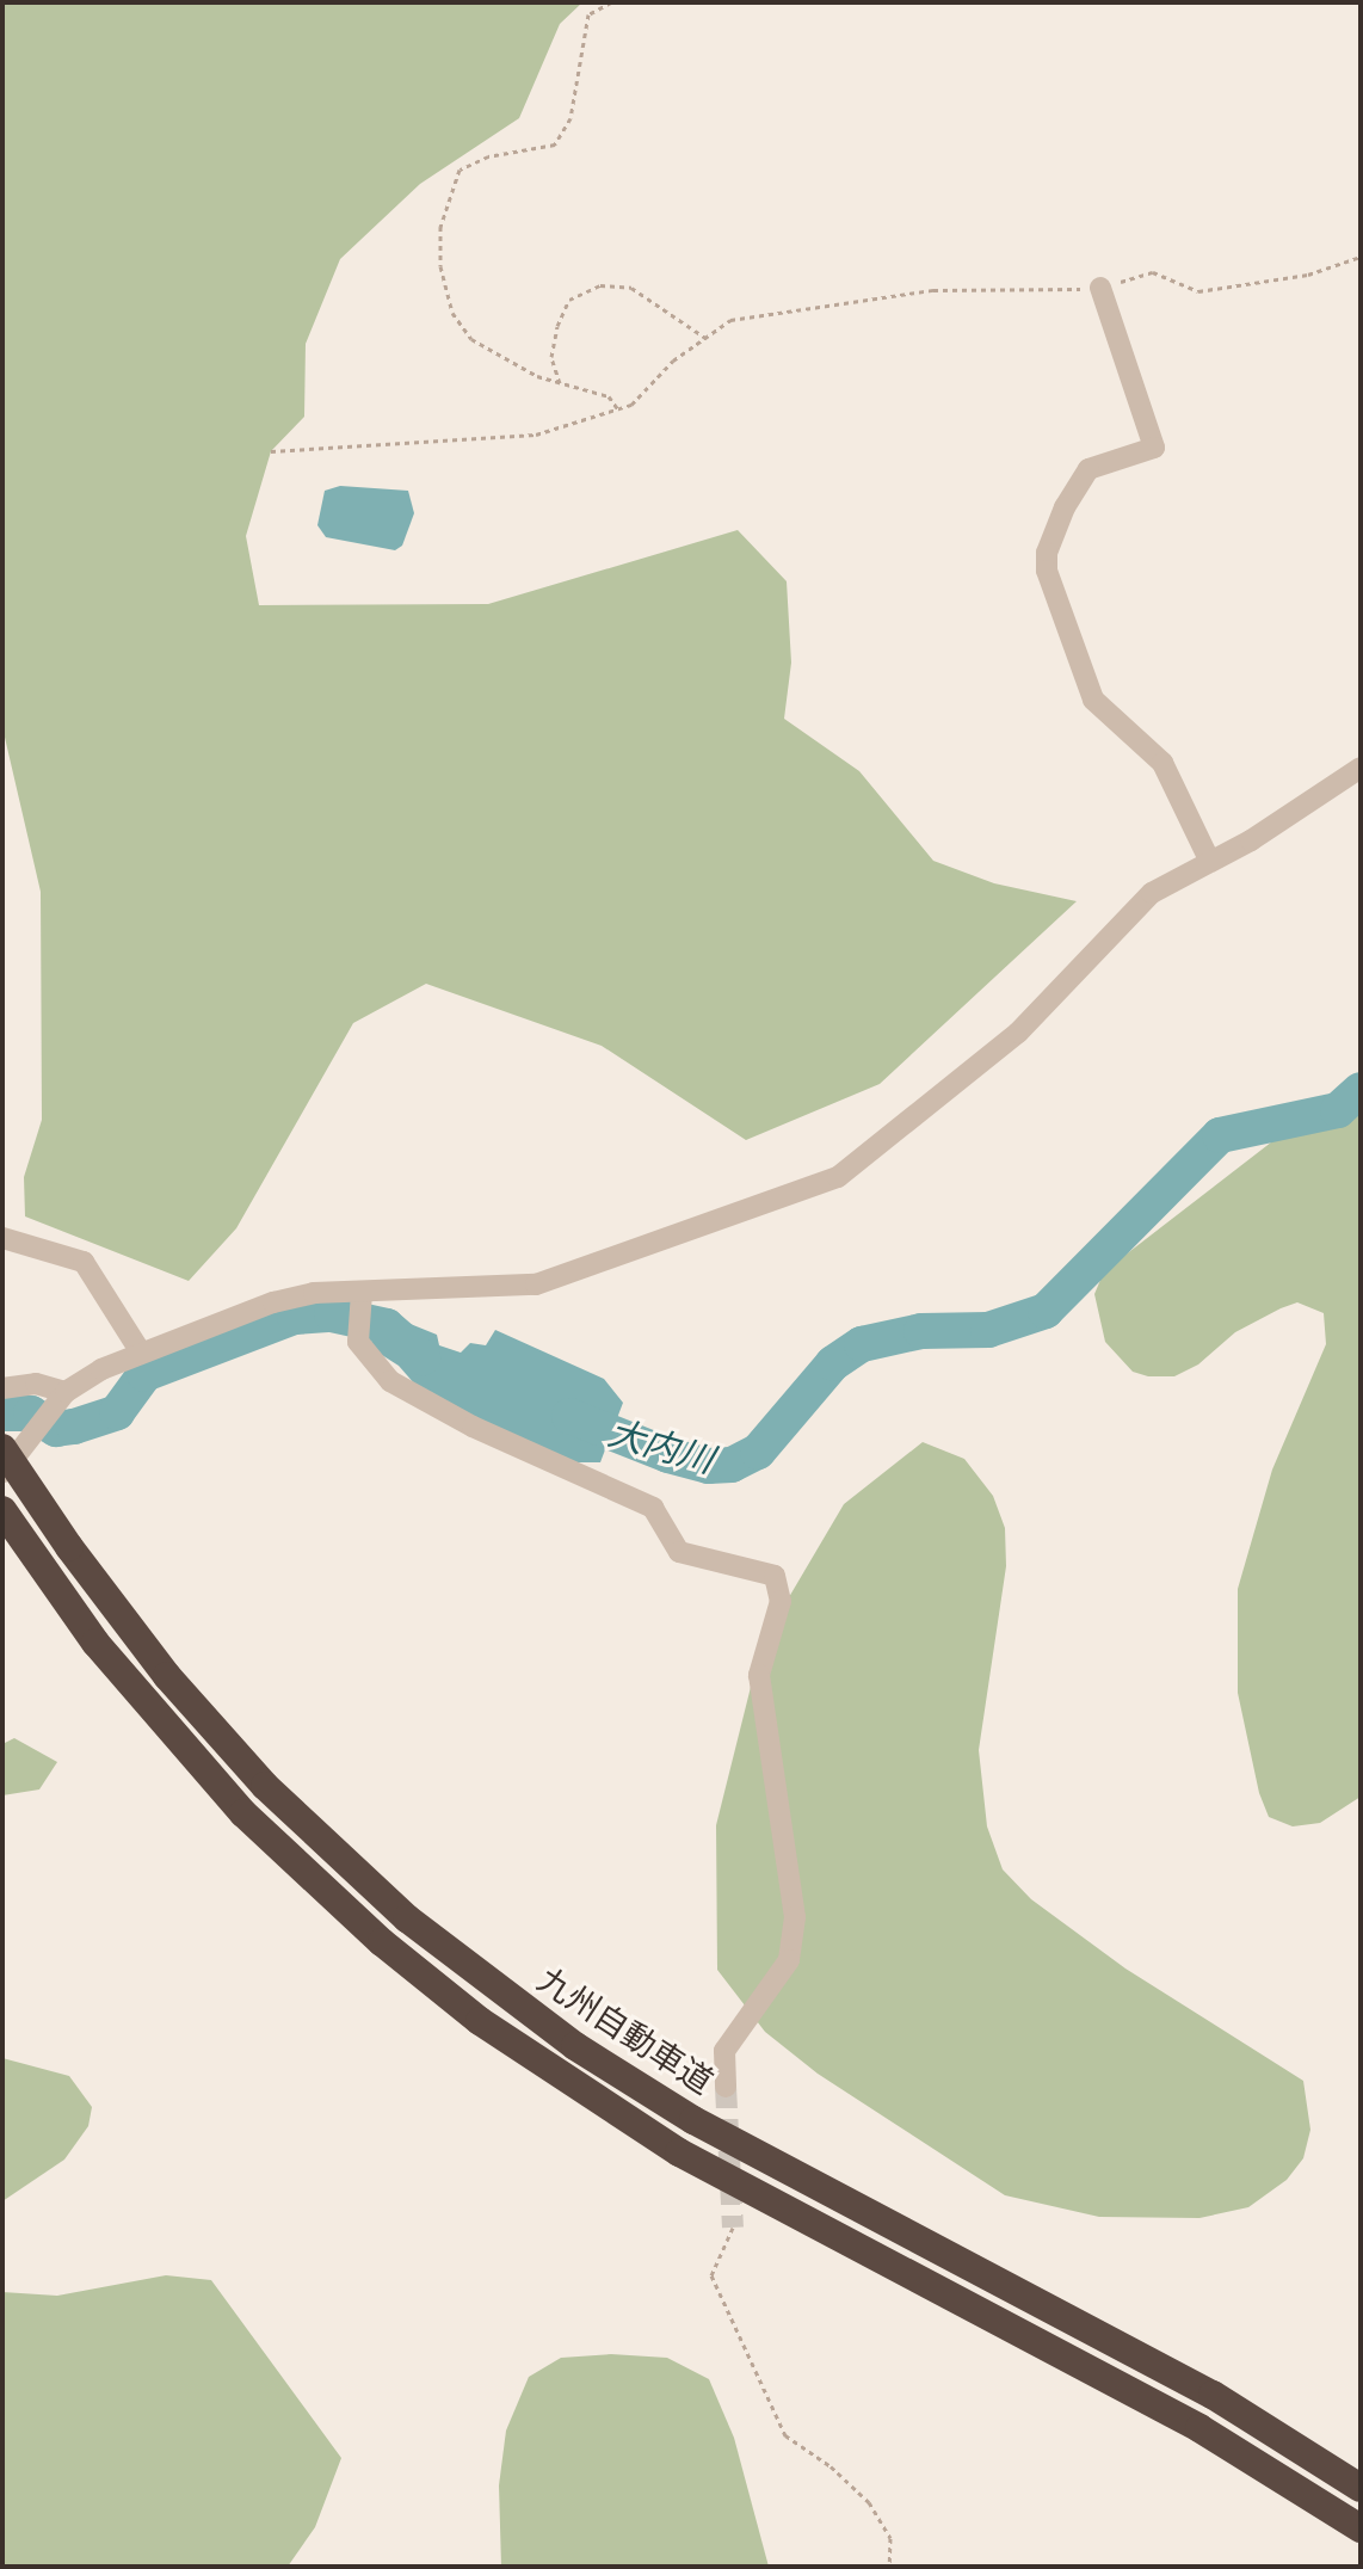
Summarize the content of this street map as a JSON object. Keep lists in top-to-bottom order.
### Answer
{
  "streets": {
    "highway": ["九州自動車道"]
  },
  "water": ["大内川"]
}
